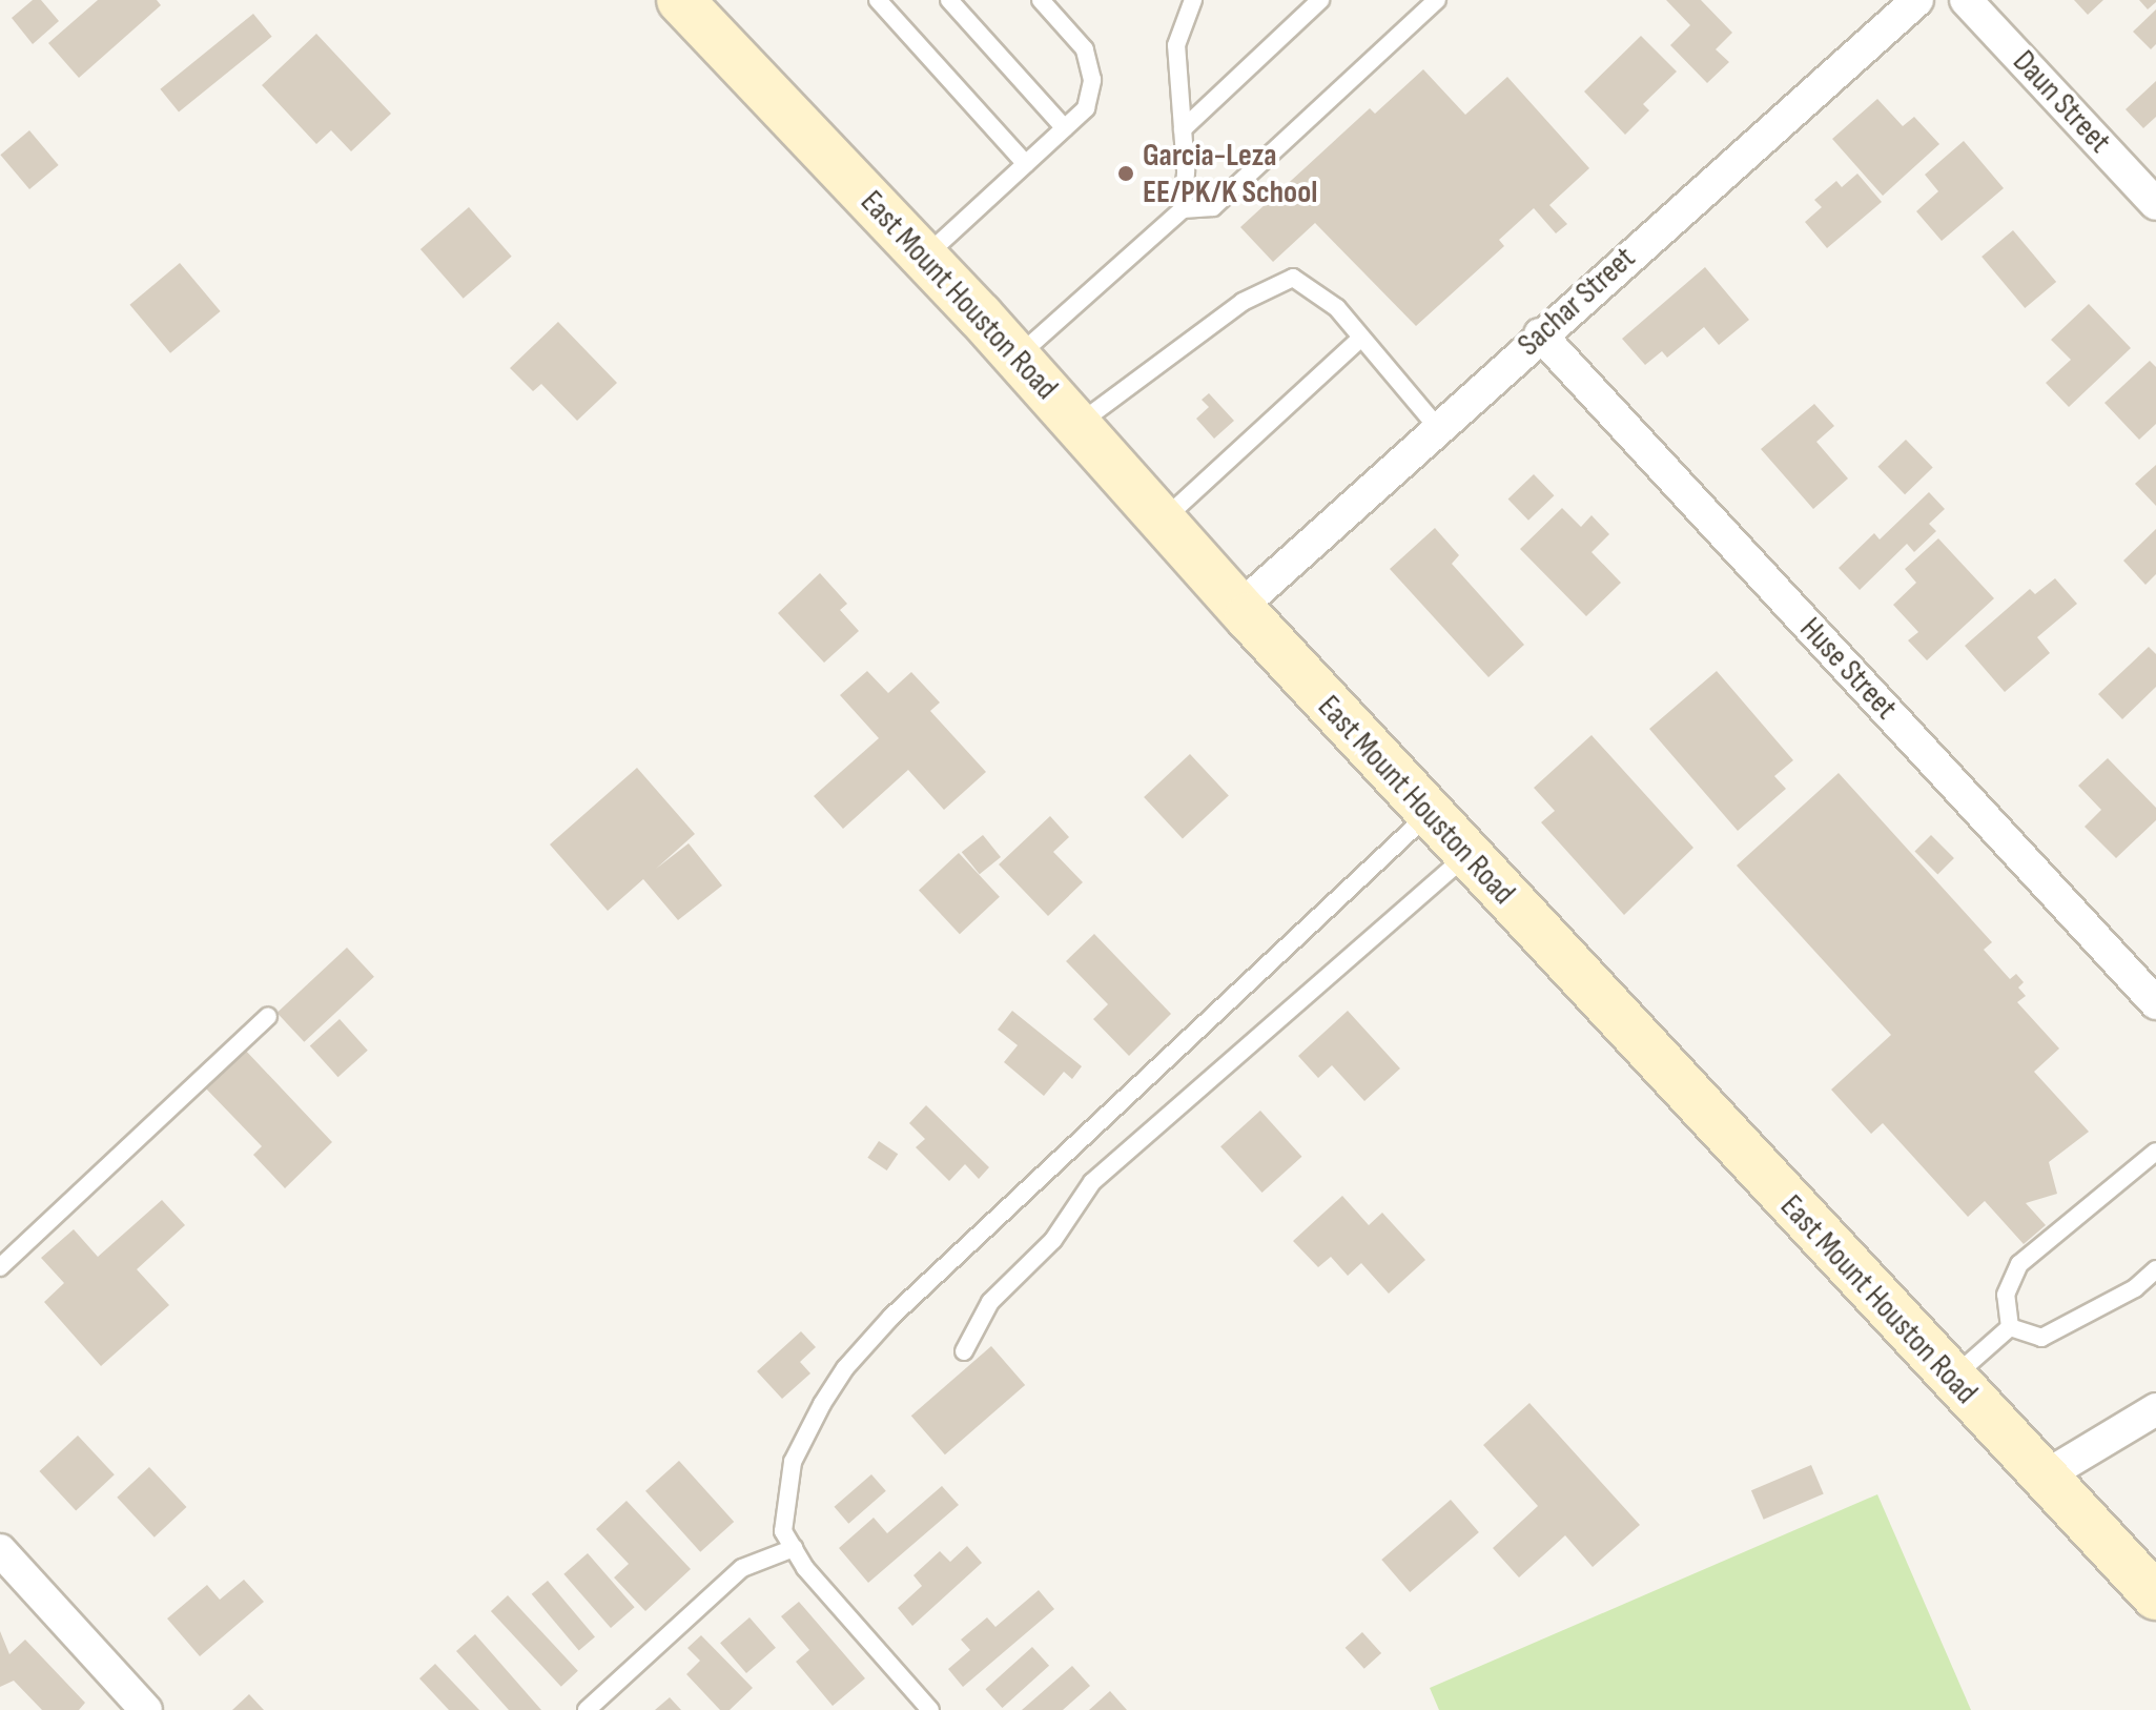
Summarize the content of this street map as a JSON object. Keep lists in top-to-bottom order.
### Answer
{
  "streets": {
    "main road": ["East Mount Houston Road"],
    "street": ["Daun Street", "Sachar Street", "Huse Street"]
  },
  "crossings": [
    ["East Mount Houston Road", "Sachar Street"],
    ["Sachar Street", "Huse Street"]
  ],
  "places": ["Garcia-Leza EE/PK/K School"]
}
